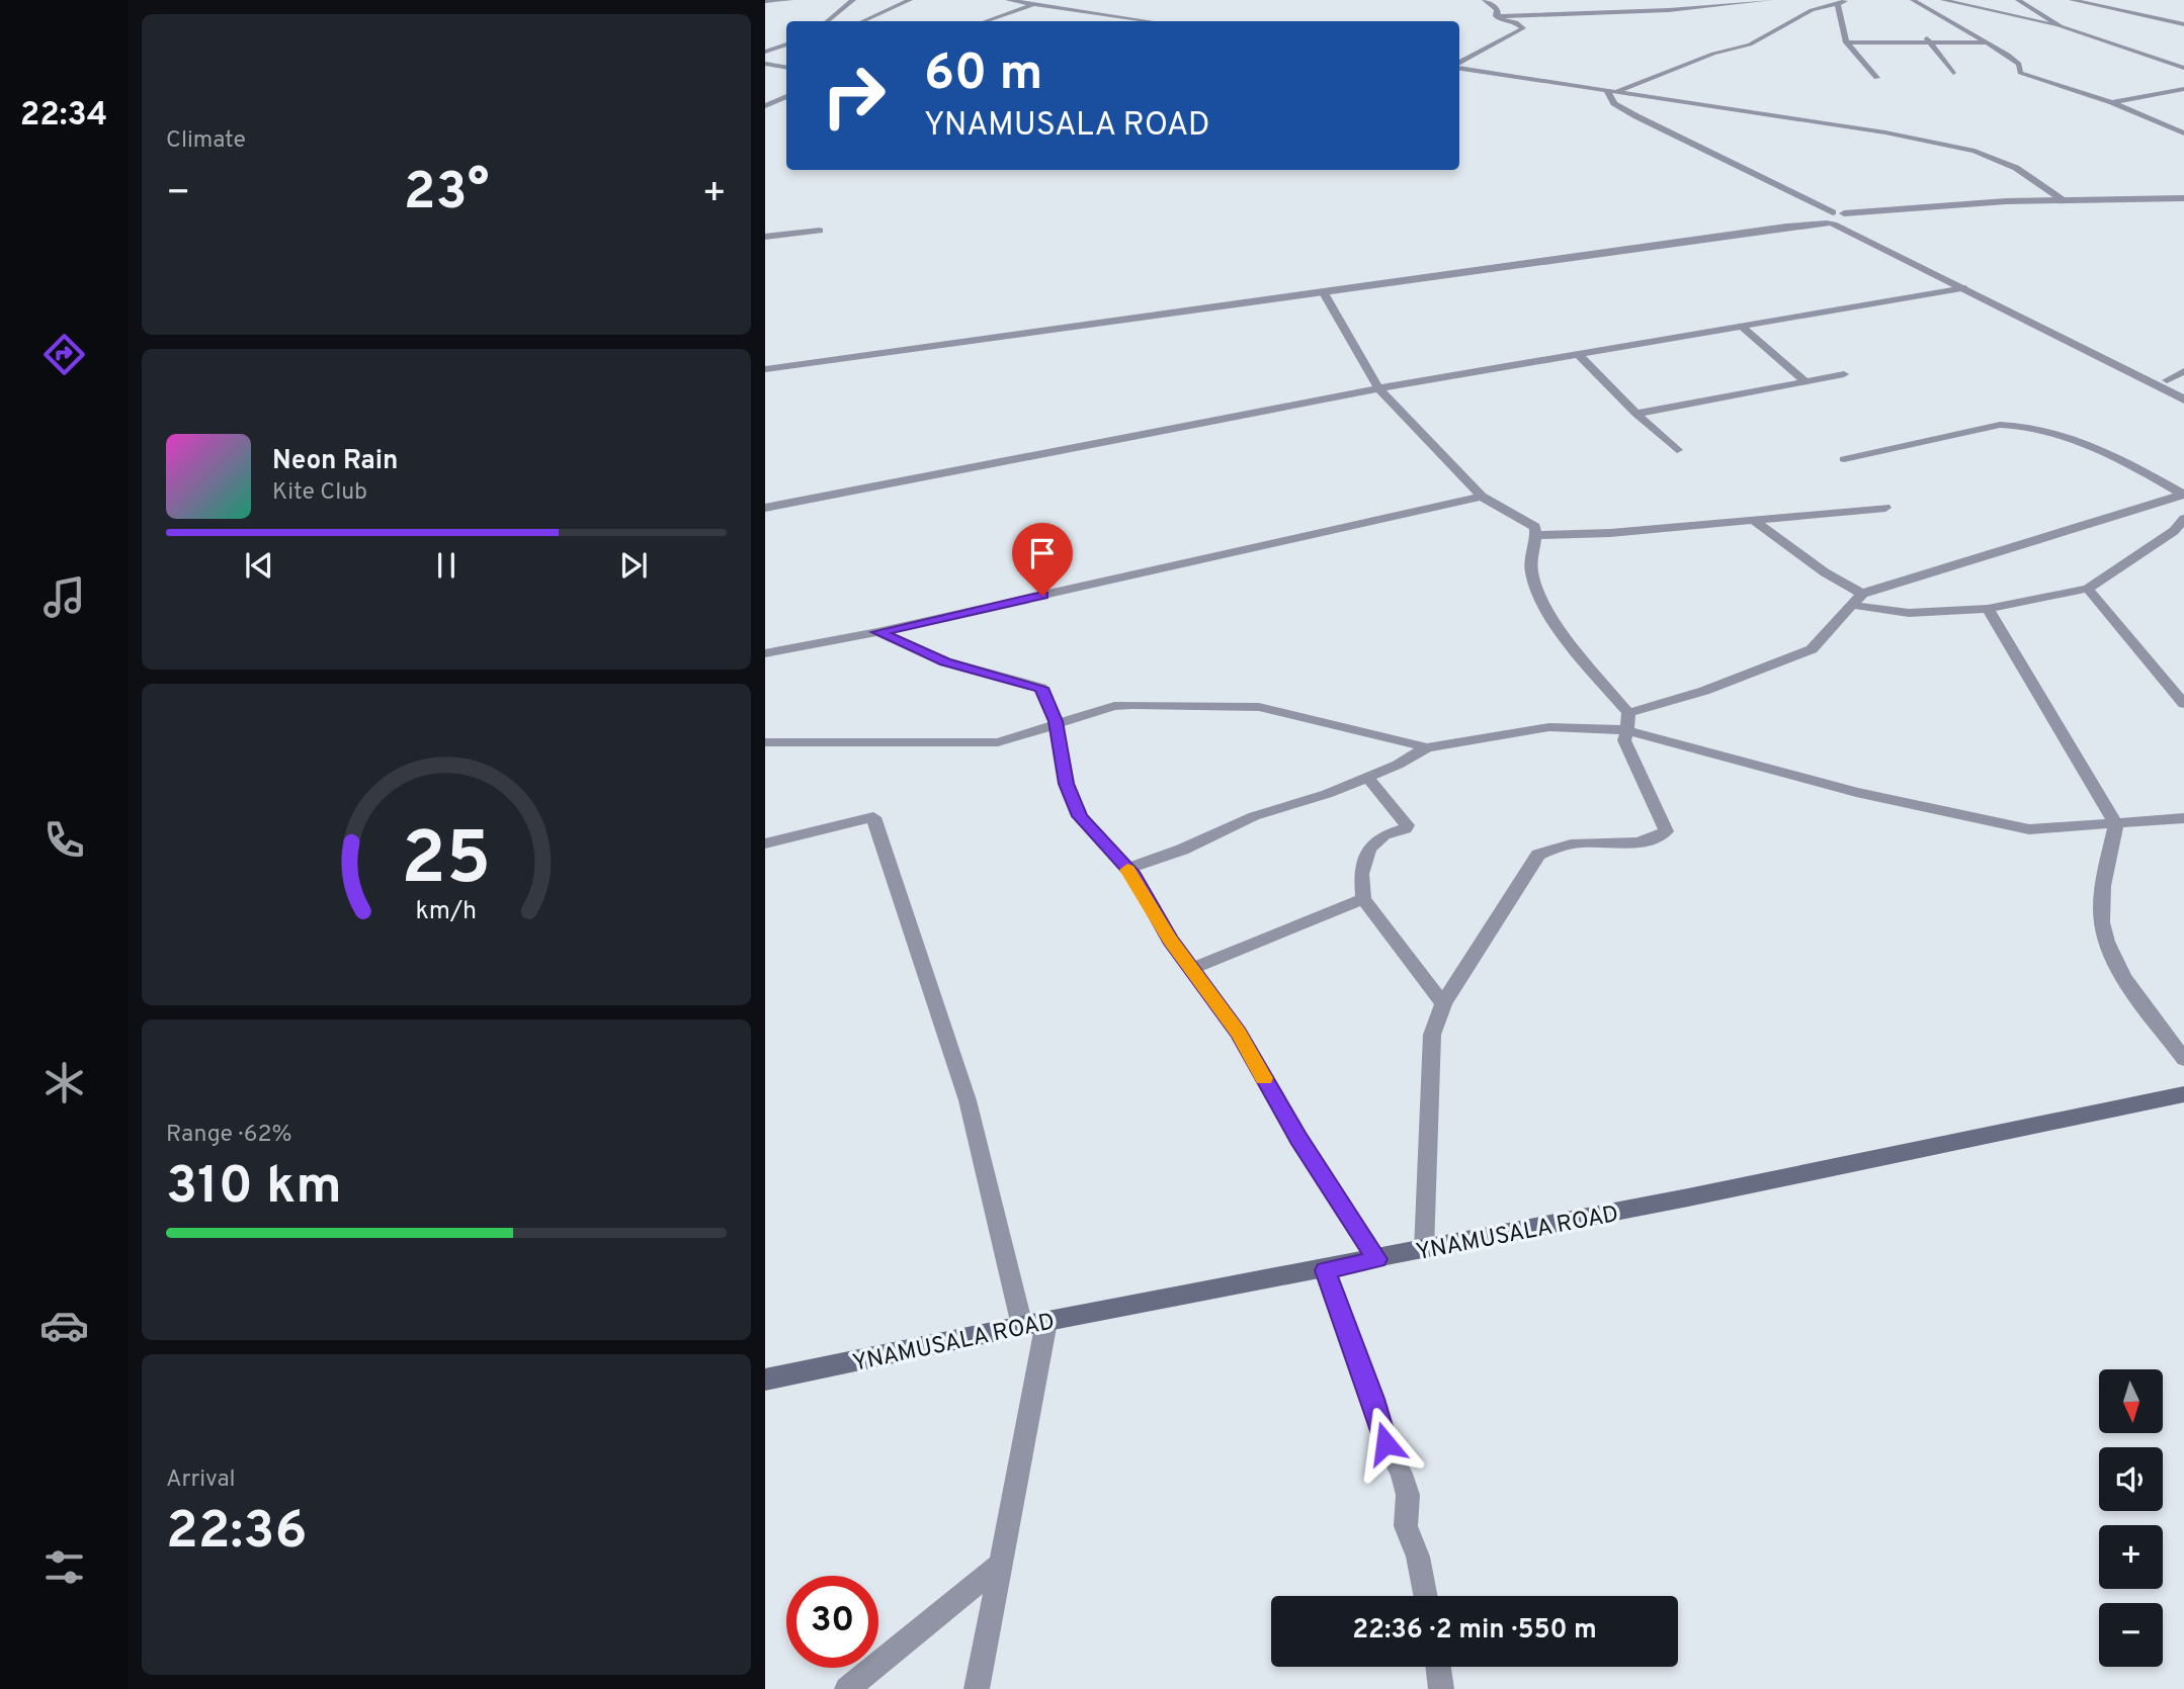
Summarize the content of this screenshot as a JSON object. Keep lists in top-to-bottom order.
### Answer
{
  "streets": {
    "main road": ["YNAMUSALA ROAD"]
  },
  "north": "bottom",
  "page": {
    "tabs": "22:34",
    "tile": [
      "Climate",
      ["Range · 62%", "310 km"],
      ["Arrival", "22:36"]
    ],
    "turn": ["60 m", "YNAMUSALA ROAD"],
    "heat": ["−", "23°", "+"],
    "song": ["Neon Rain", "Kite Club"],
    "map_buttons": ["+", "−"],
    "limit": "30",
    "trip": "22:36 · 2 min · 550 m",
    "gauge": ["25", "km/h"]
  }
}
